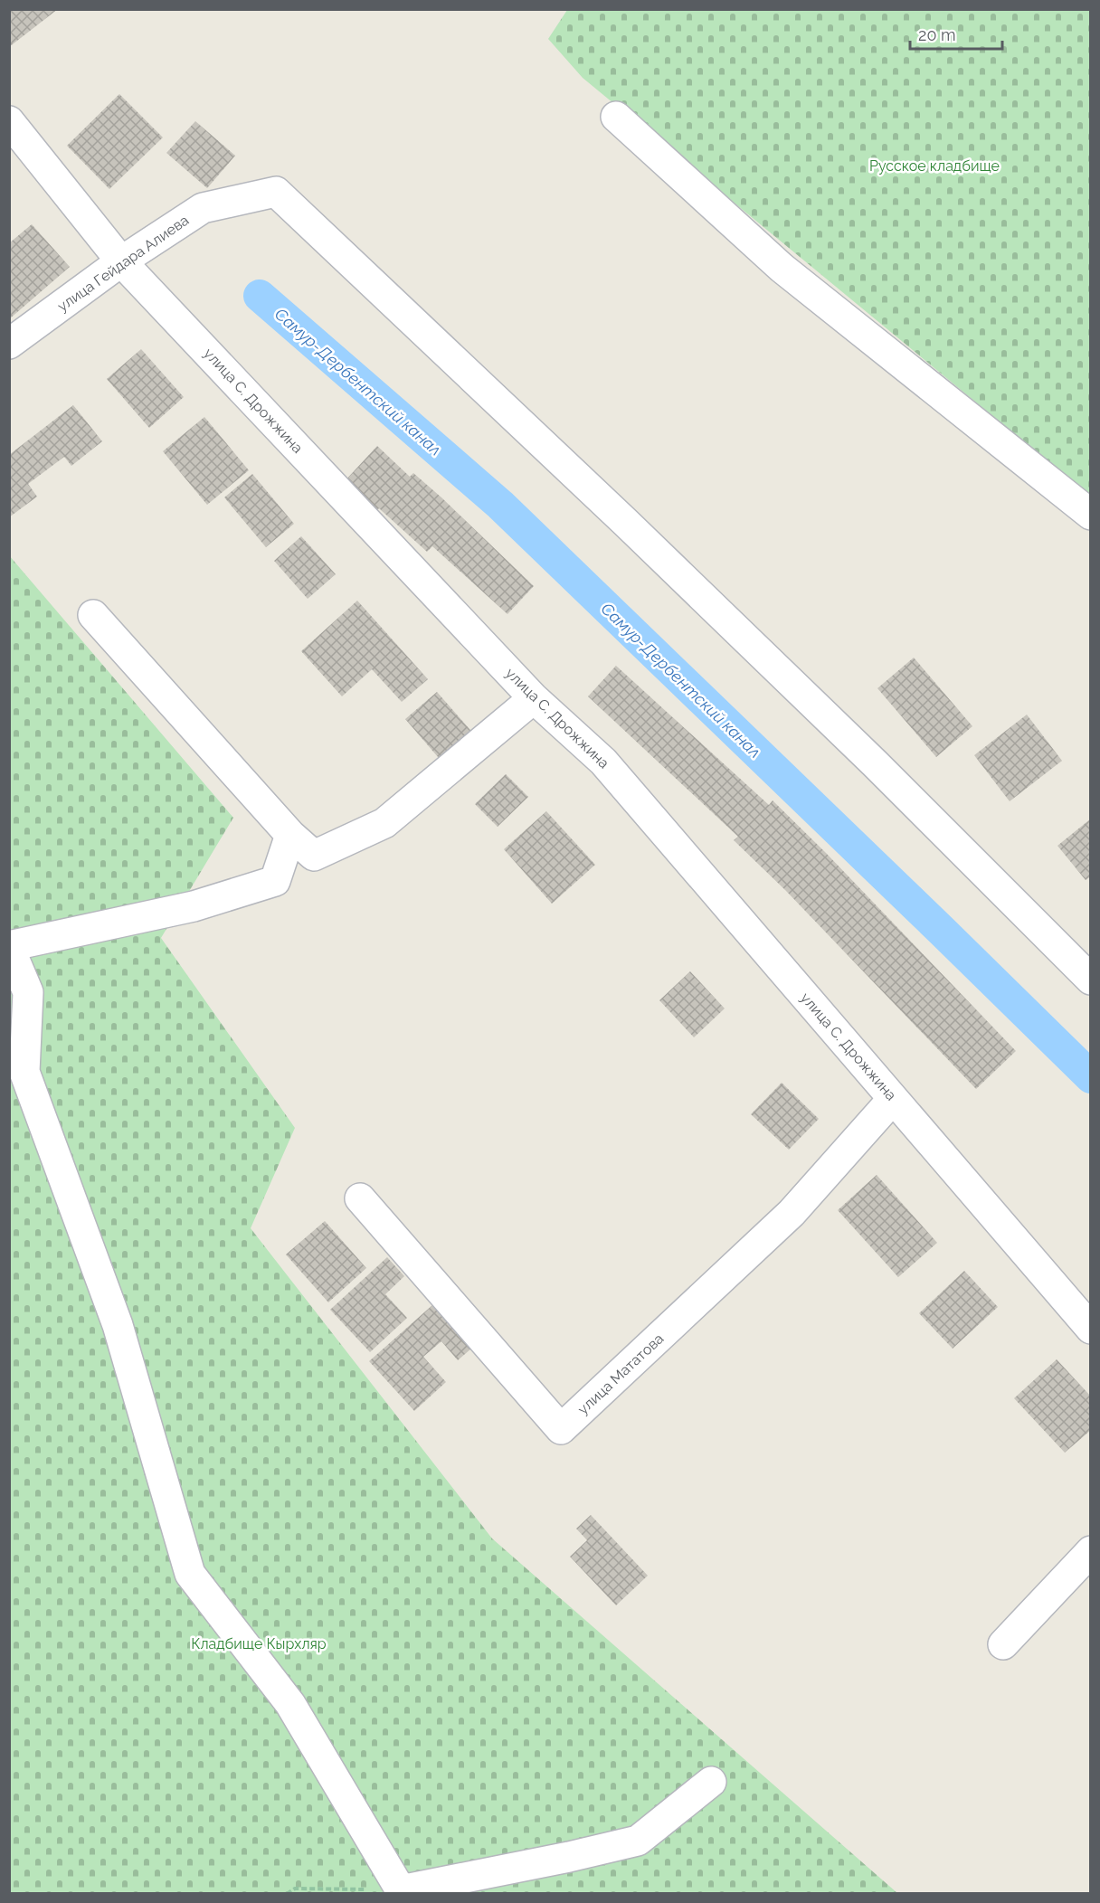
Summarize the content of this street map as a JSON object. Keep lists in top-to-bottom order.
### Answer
{
  "streets": {
    "street": ["улица Гейдара Алиева", "улица С. Дрожжина", "улица Мататова"]
  },
  "crossings": [
    ["улица Гейдара Алиева", "улица С. Дрожжина"],
    ["улица С. Дрожжина", "улица Мататова"]
  ],
  "water": ["Самур-Дербентский канал"],
  "parks": ["Русское кладбище", "Кладбище Кырхляр"],
  "scale_bar": "20 m"
}
